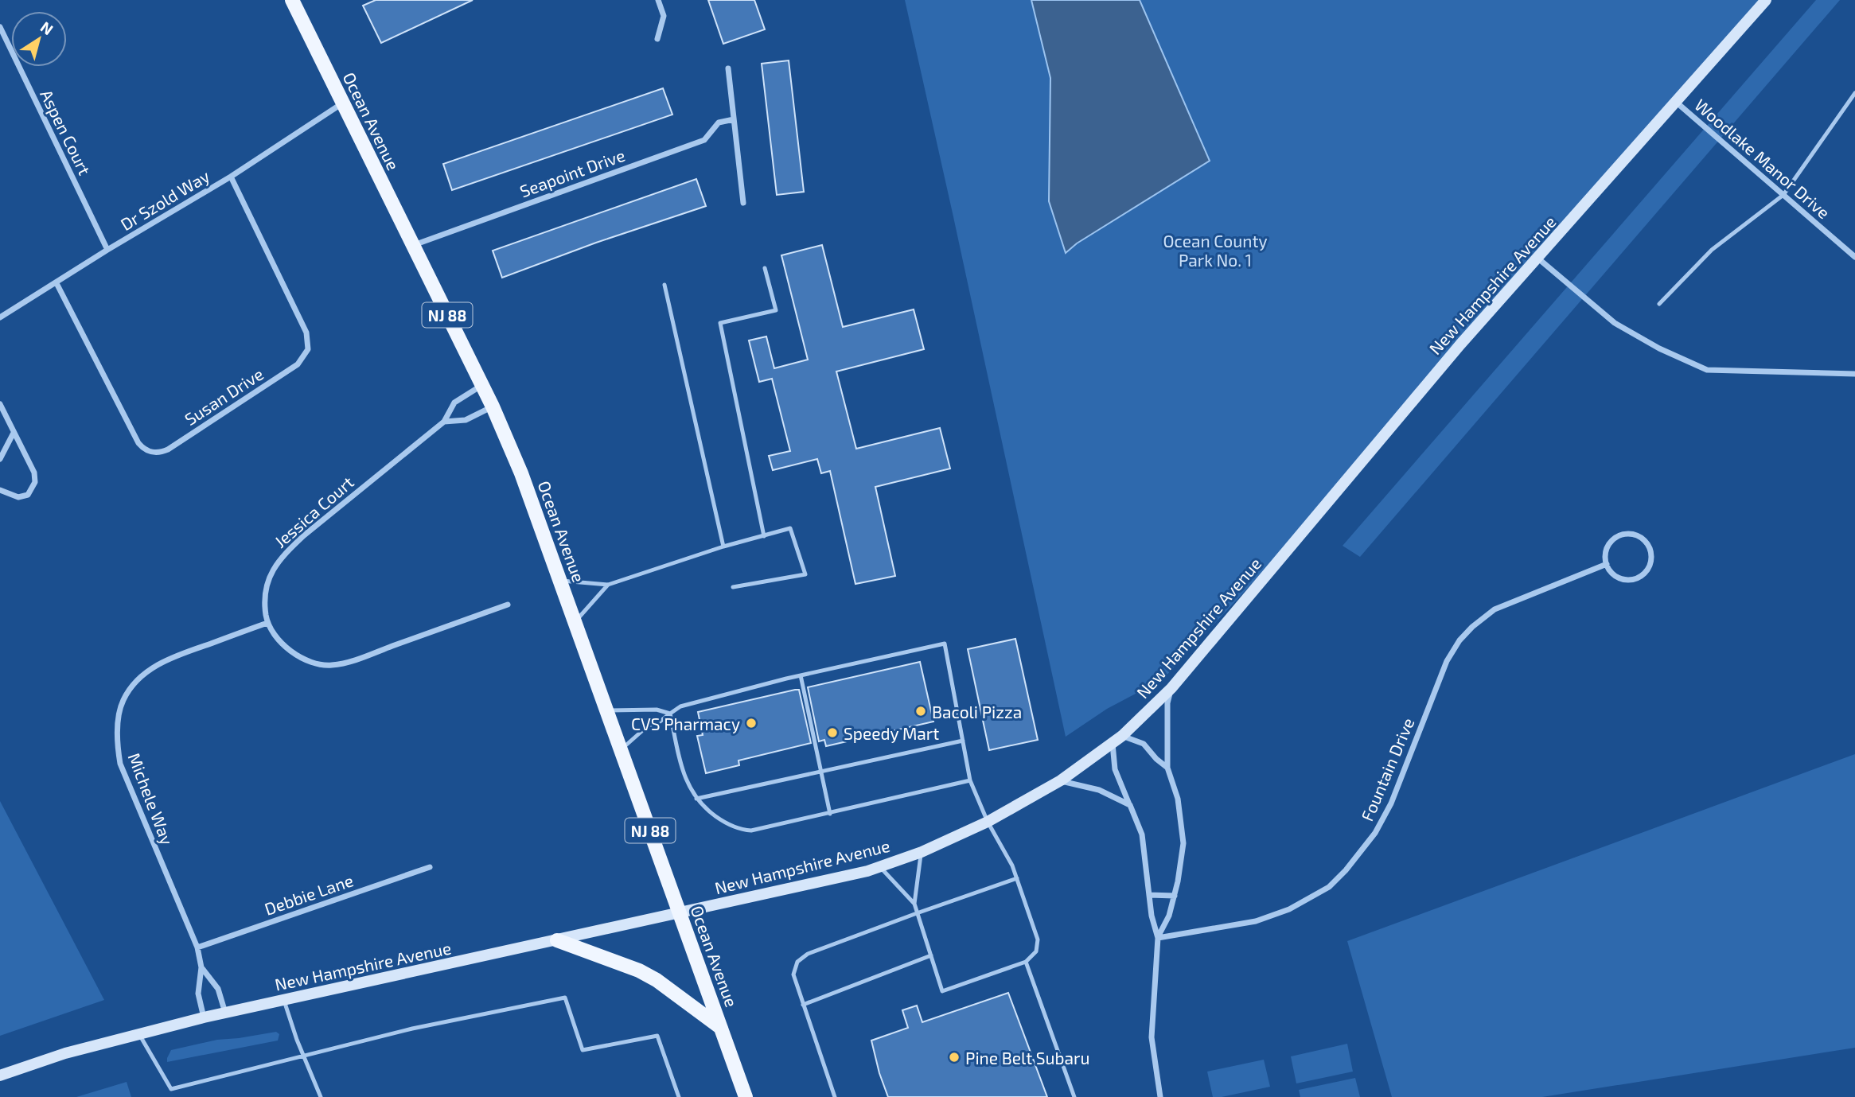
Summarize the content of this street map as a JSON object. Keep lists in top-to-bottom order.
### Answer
{
  "streets": {
    "main road": ["Ocean Avenue", "New Hampshire Avenue", "NJ 88"],
    "street": [
      "Aspen Court",
      "Woodlake Manor Drive",
      "Seapoint Drive",
      "Dr Szold Way",
      "Susan Drive",
      "Jessica Court",
      "Fountain Drive",
      "Michele Way",
      "Debbie Lane"
    ]
  },
  "crossings": [
    ["Ocean Avenue", "Seapoint Drive"],
    ["Ocean Avenue", "Dr Szold Way"],
    ["Ocean Avenue", "New Hampshire Avenue"],
    ["Ocean Avenue", "Jessica Court"],
    ["Aspen Court", "Dr Szold Way"],
    ["Woodlake Manor Drive", "New Hampshire Avenue"],
    ["Dr Szold Way", "Susan Drive"],
    ["New Hampshire Avenue", "Michele Way"],
    ["Jessica Court", "Michele Way"],
    ["Michele Way", "Debbie Lane"]
  ],
  "parks": ["Ocean County Park No. 1"],
  "places": [
    "Bacoli Pizza",
    "CVS Pharmacy",
    "Speedy Mart",
    "Pine Belt Subaru"
  ],
  "north": "top right"
}
